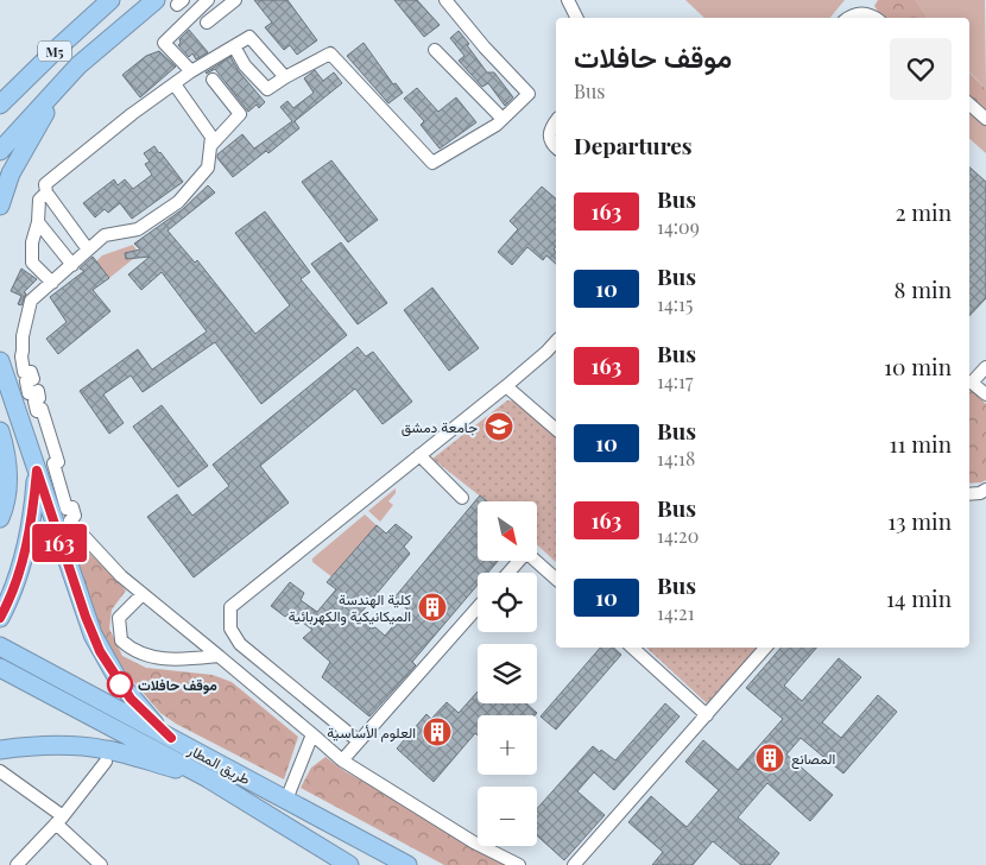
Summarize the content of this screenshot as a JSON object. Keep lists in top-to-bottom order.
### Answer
{
  "streets": {
    "highway": ["M5", "طريق المطار"]
  },
  "places": {
    "school or university": ["جامعة دمشق"],
    "building": ["كلية الهندسة الميكانيكية والكهربائية", "العلوم الأساسية", "المصانع"],
    "other": ["موقف حافلات"]
  },
  "lines": ["bus line 163"],
  "north": "bottom right",
  "page": {
    "on_map": "163",
    "heading": [
      ["موقف حافلات", "Bus"],
      "Departures"
    ],
    "list": [
      {
        "mark": "163",
        "name": "Bus",
        "note": "14:09",
        "value": "2 min"
      },
      {
        "mark": "10",
        "name": "Bus",
        "note": "14:15",
        "value": "8 min"
      },
      {
        "mark": "163",
        "name": "Bus",
        "note": "14:17",
        "value": "10 min"
      },
      {
        "mark": "10",
        "name": "Bus",
        "note": "14:18",
        "value": "11 min"
      },
      {
        "mark": "163",
        "name": "Bus",
        "note": "14:20",
        "value": "13 min"
      },
      {
        "mark": "10",
        "name": "Bus",
        "note": "14:21",
        "value": "14 min"
      }
    ],
    "map_buttons": ["+", "−"]
  }
}
